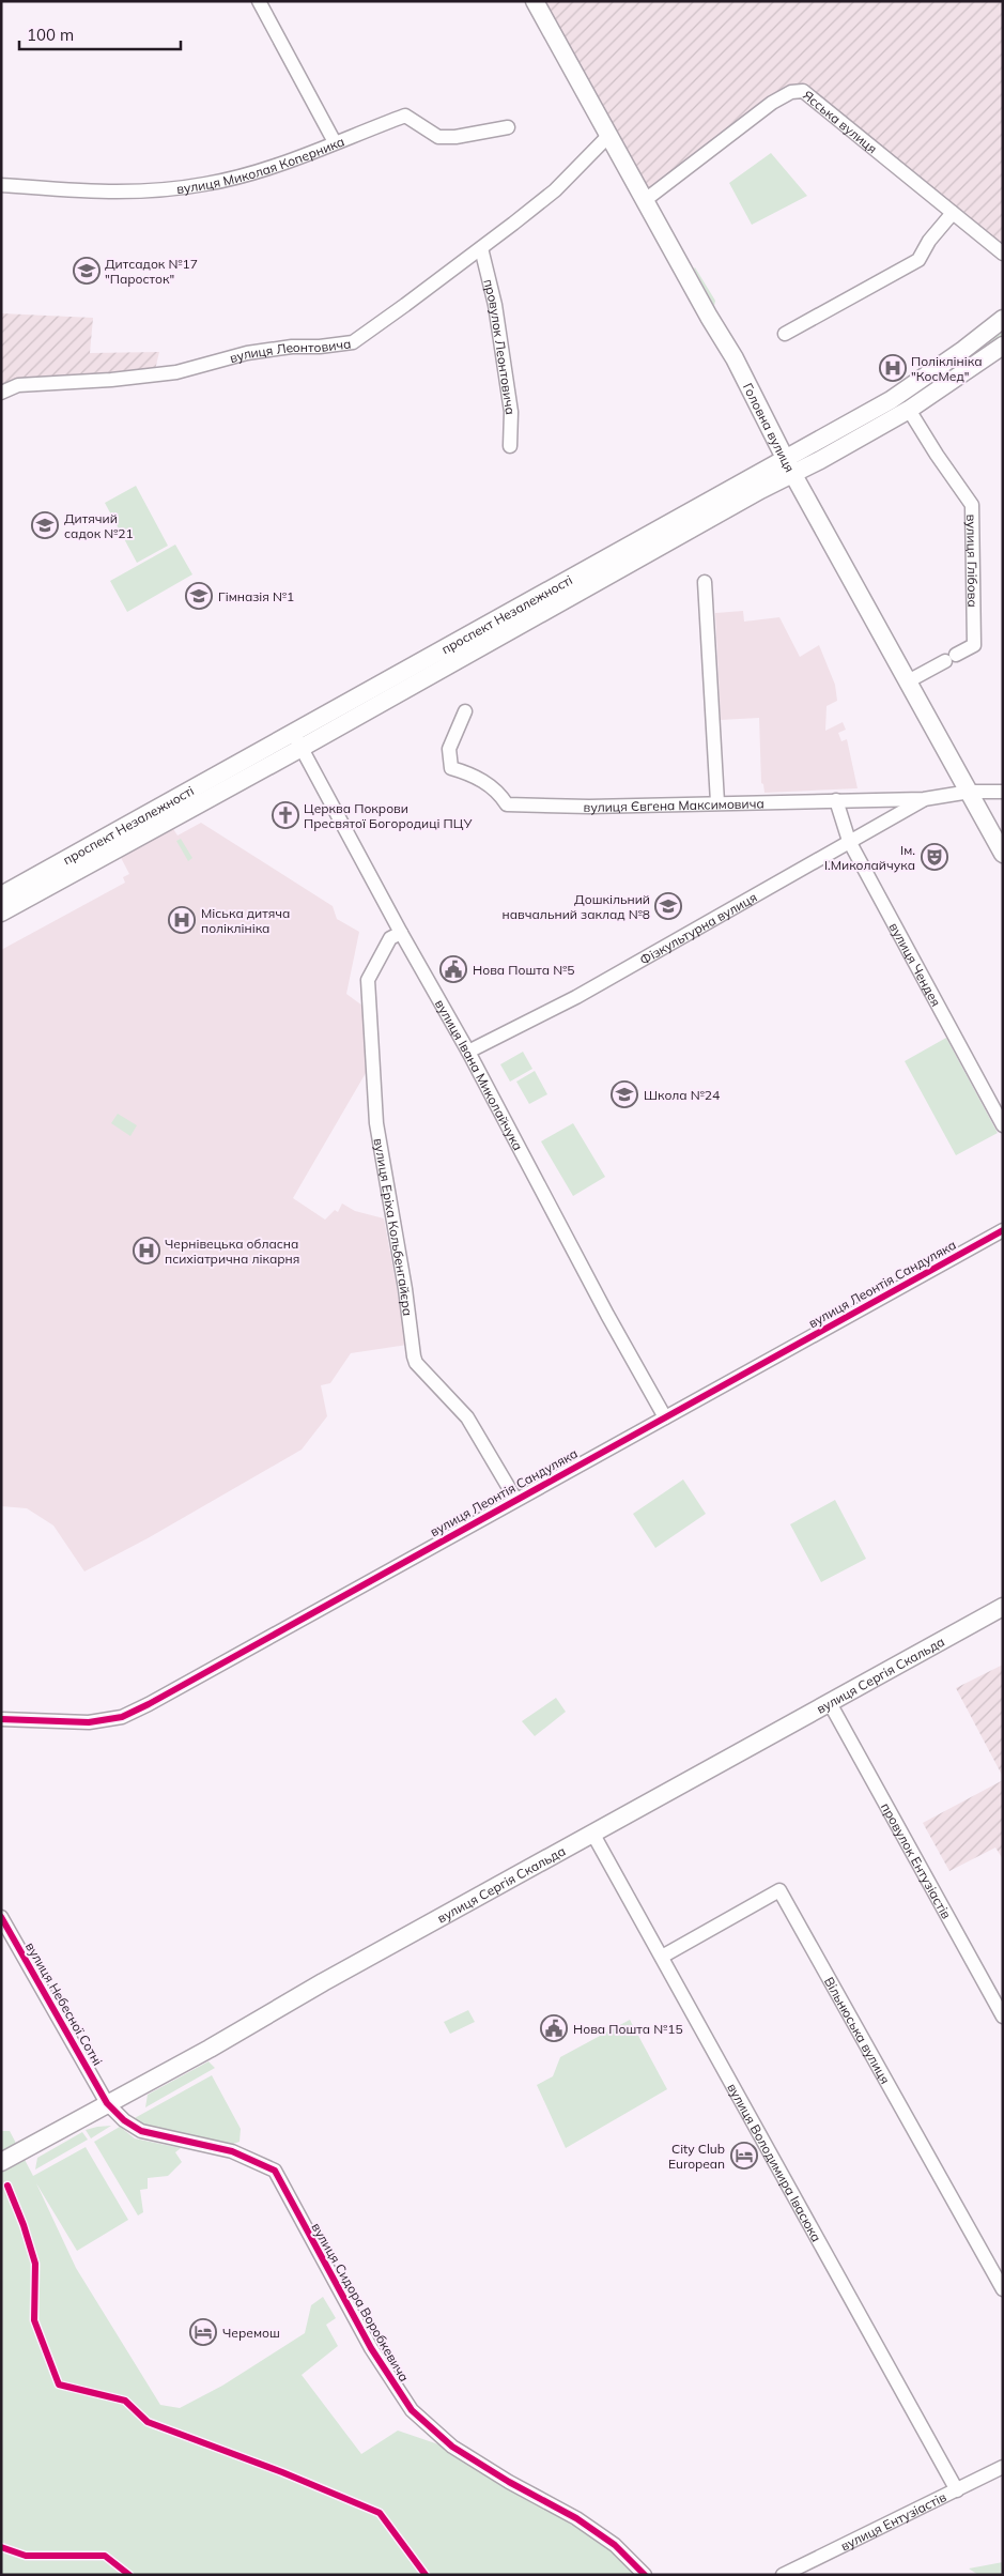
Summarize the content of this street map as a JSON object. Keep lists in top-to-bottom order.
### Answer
{
  "streets": {
    "main road": ["Головна вулиця", "проспект Незалежності", "вулиця Сергія Скальда"],
    "street": [
      "Ясська вулиця",
      "вулиця Миколая Коперника",
      "провулок Леонтовича",
      "вулиця Леонтовича",
      "вулиця Глібова",
      "вулиця Євгена Максимовича",
      "Фізкультурна вулиця",
      "вулиця Чендея",
      "вулиця Івана Миколайчука",
      "вулиця Еріха Кольбенгайєра",
      "вулиця Леонтія Сандуляка",
      "провулок Ентузіастів",
      "вулиця Небесної Сотні",
      "Вільнюська вулиця",
      "вулиця Володимира Івасюка",
      "вулиця Сидора Воробкевича",
      "вулиця Ентузіастів"
    ]
  },
  "crossings": [
    ["Ясська вулиця", "Головна вулиця"],
    ["провулок Леонтовича", "вулиця Леонтовича"],
    ["вулиця Леонтовича", "Головна вулиця"],
    ["Головна вулиця", "вулиця Глібова"],
    ["Головна вулиця", "проспект Незалежності"],
    ["Головна вулиця", "вулиця Євгена Максимовича"],
    ["вулиця Глібова", "проспект Незалежності"],
    ["проспект Незалежності", "вулиця Івана Миколайчука"],
    ["вулиця Євгена Максимовича", "Фізкультурна вулиця"],
    ["вулиця Євгена Максимовича", "вулиця Чендея"],
    ["Фізкультурна вулиця", "вулиця Чендея"],
    ["Фізкультурна вулиця", "вулиця Івана Миколайчука"],
    ["вулиця Івана Миколайчука", "вулиця Еріха Кольбенгайєра"],
    ["вулиця Івана Миколайчука", "вулиця Леонтія Сандуляка"],
    ["вулиця Еріха Кольбенгайєра", "вулиця Леонтія Сандуляка"],
    ["вулиця Сергія Скальда", "провулок Ентузіастів"],
    ["вулиця Сергія Скальда", "вулиця Небесної Сотні"],
    ["вулиця Сергія Скальда", "вулиця Володимира Івасюка"],
    ["вулиця Сергія Скальда", "вулиця Сидора Воробкевича"],
    ["вулиця Небесної Сотні", "вулиця Сидора Воробкевича"],
    ["Вільнюська вулиця", "вулиця Володимира Івасюка"],
    ["вулиця Володимира Івасюка", "вулиця Ентузіастів"]
  ],
  "places": {
    "school or university": [
      "Дитсадок №17 \"Паросток\"",
      "Дитячий садок №21",
      "Гімназія №1",
      "Дошкільний навчальний заклад №8",
      "Школа №24"
    ],
    "hospital": ["Поліклініка \"КосМед\"", "Міська дитяча поліклініка", "Чернівецька обласна психіатрична лікарня"],
    "church": ["Церква Покрови Пресвятої Богородиці ПЦУ"],
    "theatre": ["Ім. І.Миколайчука"],
    "public building": ["Нова Пошта №5", "Нова Пошта №15"],
    "hotel": ["City Club European", "Черемош"]
  },
  "scale_bar": "100 m"
}
